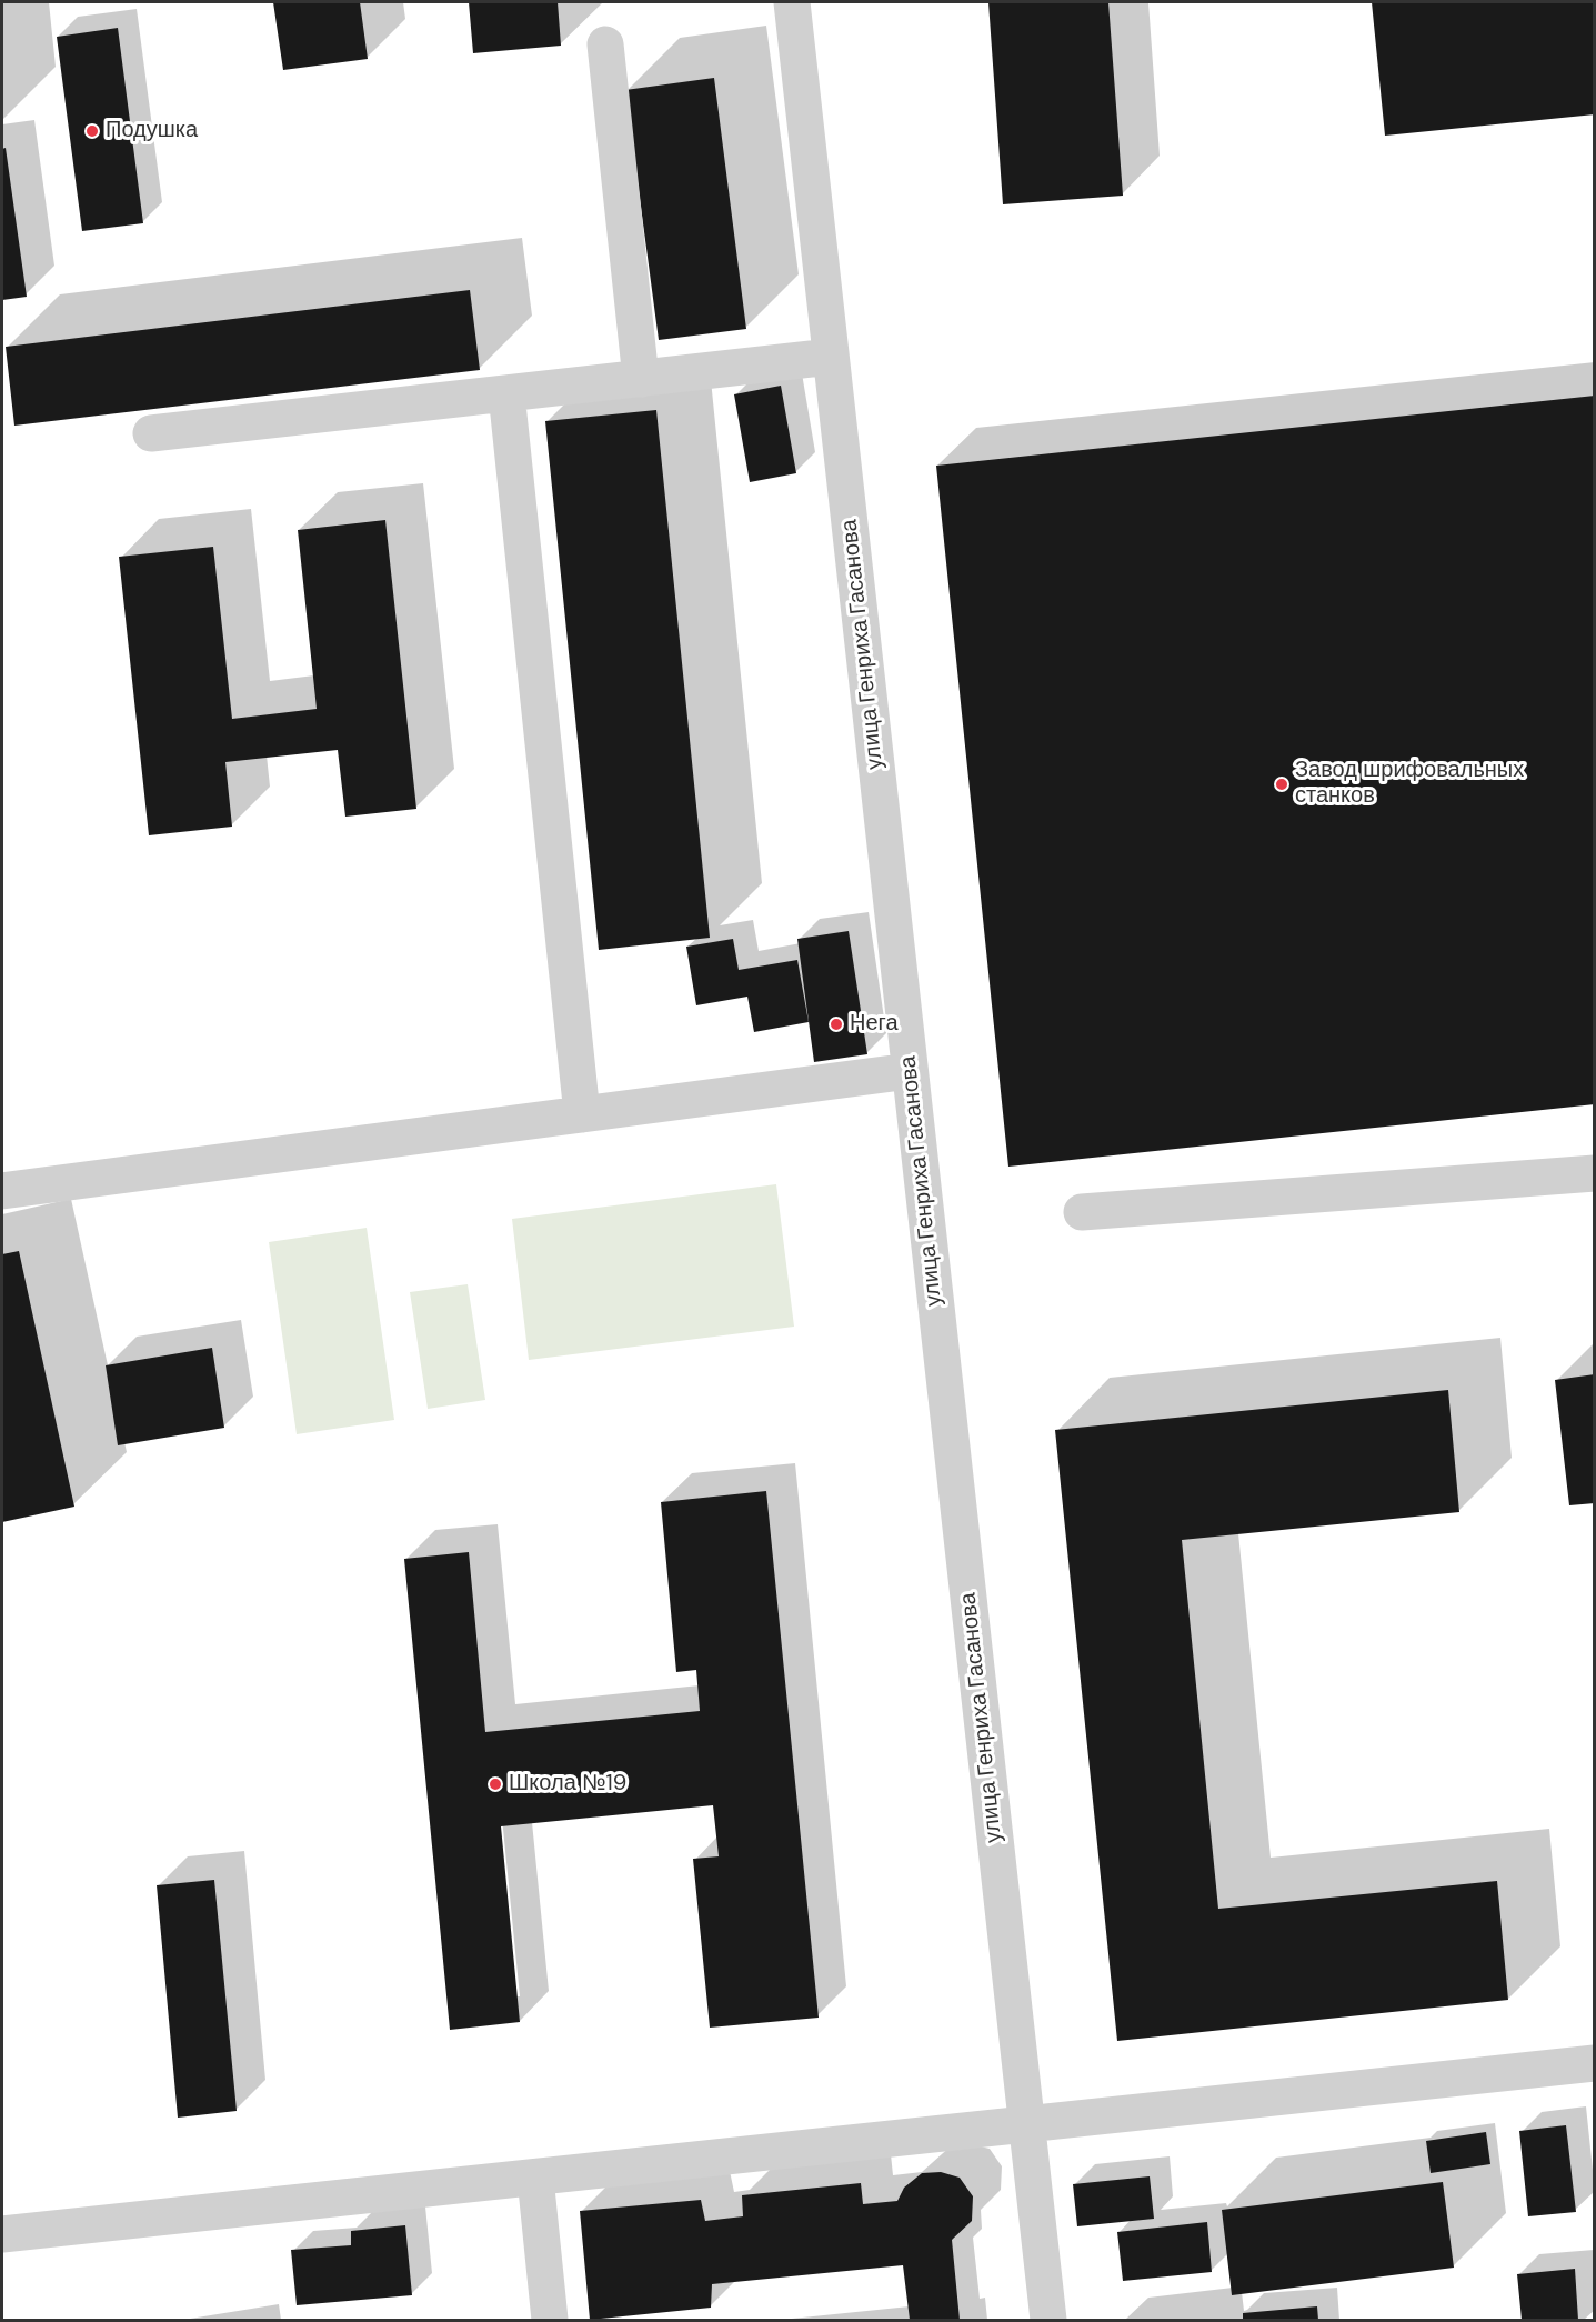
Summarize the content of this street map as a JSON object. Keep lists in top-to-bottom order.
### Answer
{
  "streets": {
    "street": ["улица Генриха Гасанова"]
  },
  "places": [
    "Подушка",
    "Завод шрифовальных станков",
    "Нега",
    "Школа №19"
  ]
}
